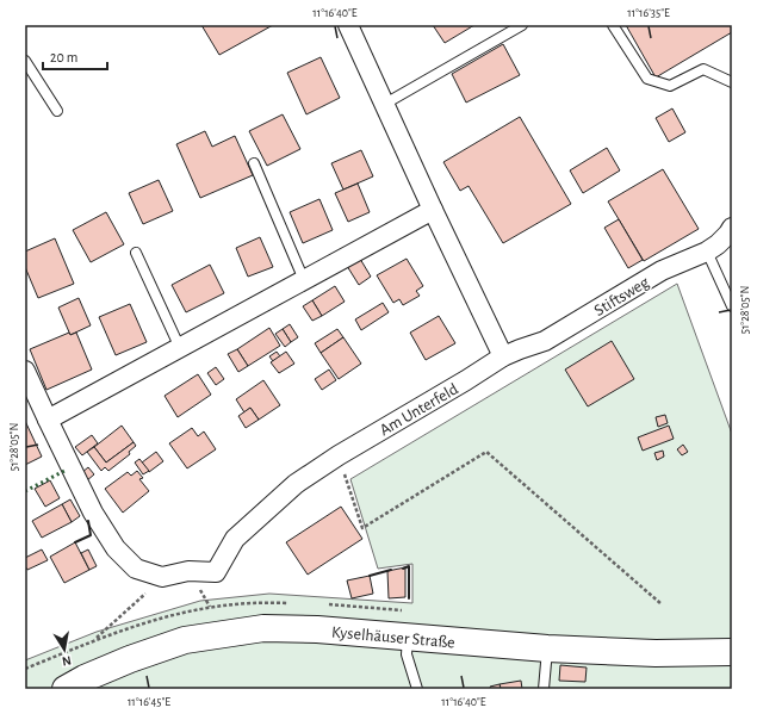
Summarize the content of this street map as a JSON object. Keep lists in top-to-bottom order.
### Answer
{
  "streets": {
    "main road": ["Kyselhäuser Straße"],
    "street": ["Stiftsweg", "Am Unterfeld"]
  },
  "crossings": [
    ["Stiftsweg", "Am Unterfeld"]
  ],
  "scale_bar": "20 m",
  "north": "bottom",
  "coordinates": [
    "11°16'40\"E",
    "11°16'35\"E",
    "51°28'05\"N",
    "11°16'45\"E"
  ]
}
